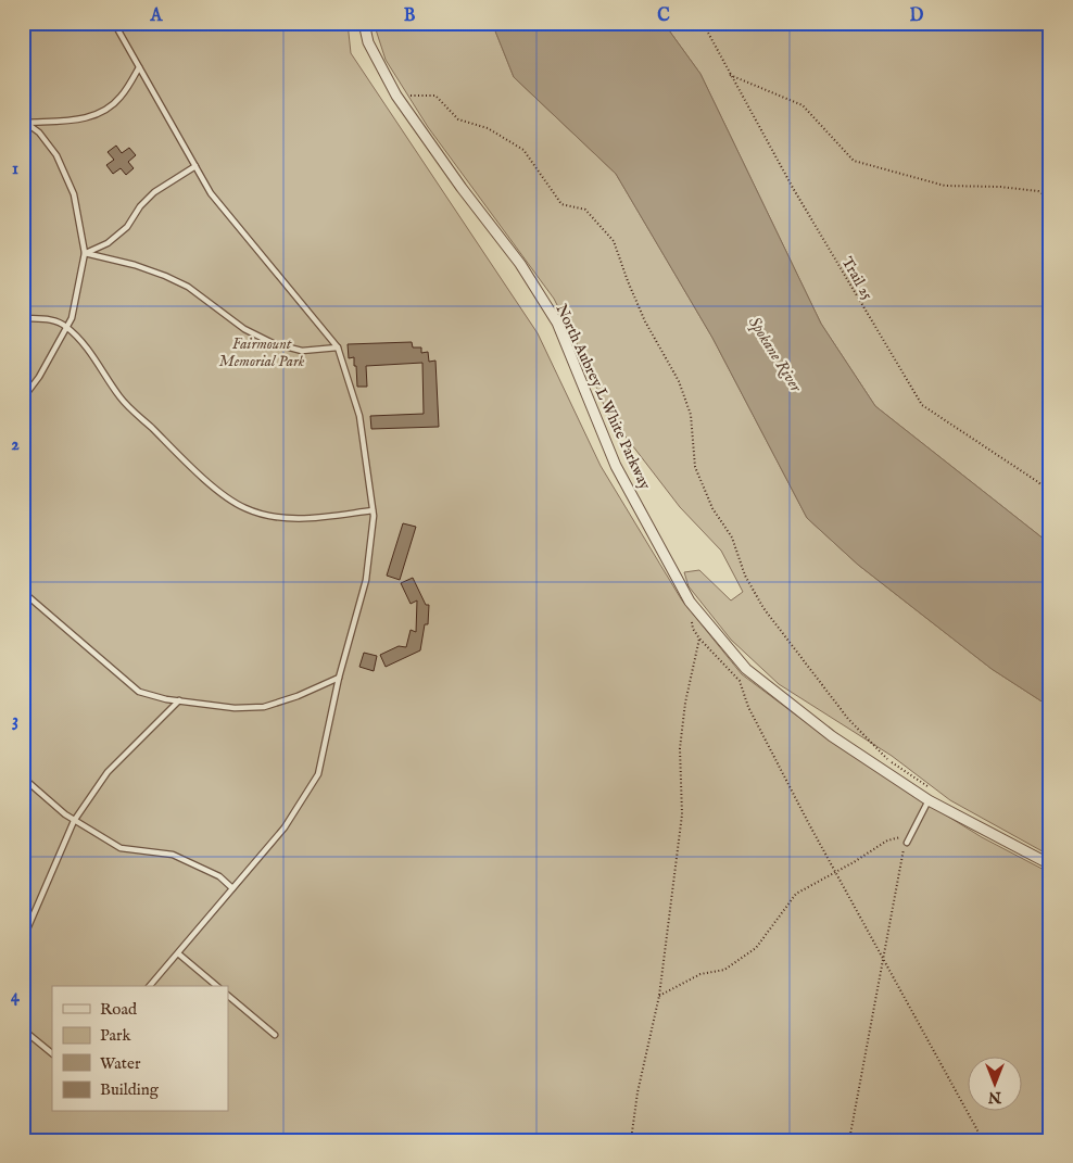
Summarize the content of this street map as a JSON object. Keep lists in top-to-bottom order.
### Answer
{
  "streets": {
    "street": ["North Aubrey L White Parkway"],
    "path": ["Trail 25"]
  },
  "water": ["Spokane River"],
  "parks": ["Fairmount Memorial Park"],
  "legend": [
    "Road",
    "Park",
    "Water",
    "Building"
  ],
  "north": "bottom",
  "grid": {
    "columns": [
      "A",
      "B",
      "C",
      "D"
    ],
    "rows": [
      "1",
      "2",
      "3",
      "4"
    ]
  }
}
